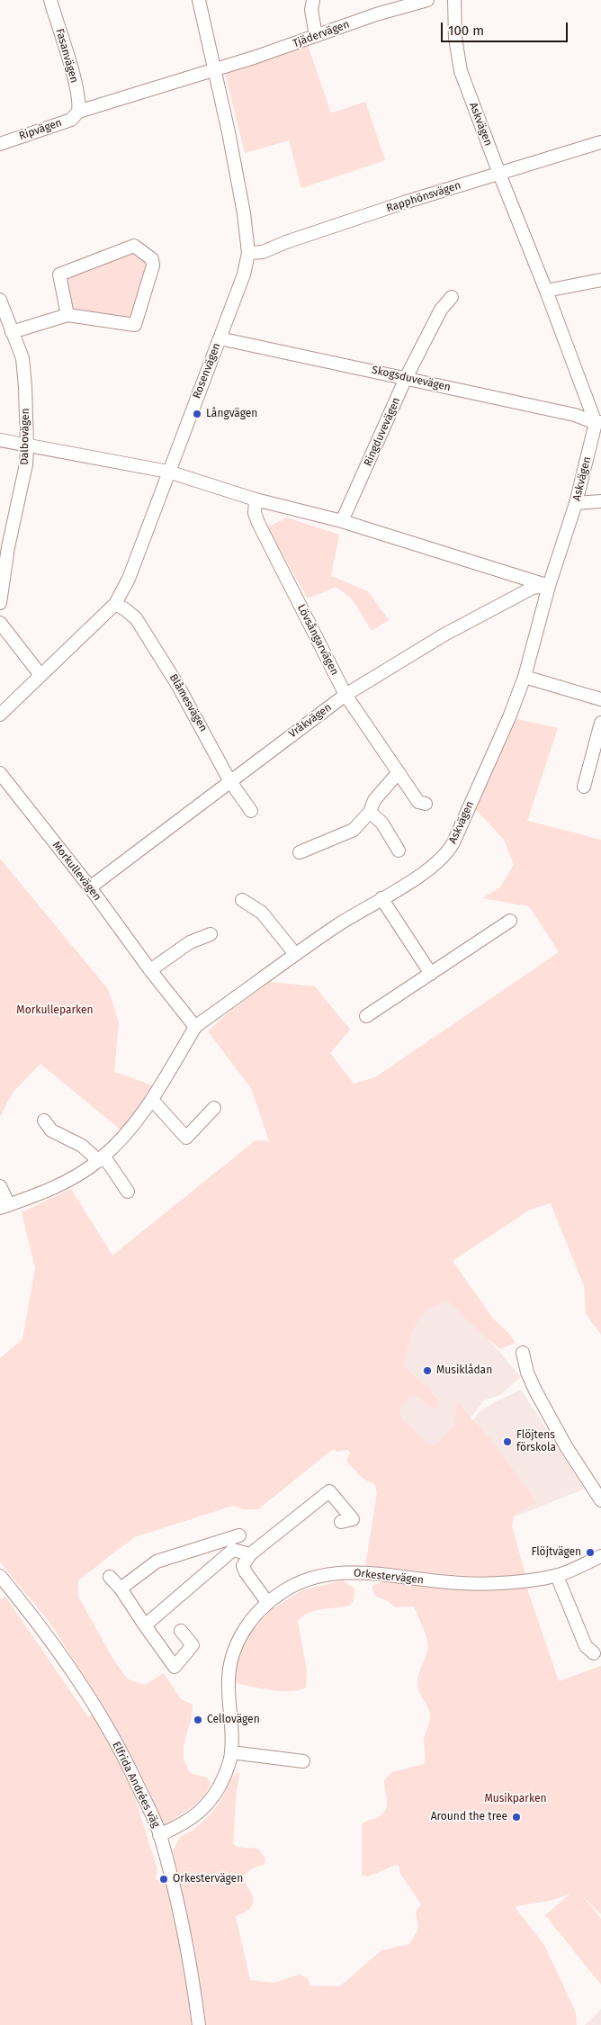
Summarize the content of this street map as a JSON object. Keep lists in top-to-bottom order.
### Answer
{
  "streets": {
    "street": [
      "Tjädervägen",
      "Fasanvägen",
      "Askvägen",
      "Ripvägen",
      "Rapphönsvägen",
      "Rosenvägen",
      "Skogsduvevägen",
      "Ringduvevägen",
      "Dalbovägen",
      "Lövsångarvägen",
      "Blåmesvägen",
      "Vråkvägen",
      "Morkullevägen",
      "Orkestervägen",
      "Elfrida Andrées väg"
    ]
  },
  "crossings": [
    ["Tjädervägen", "Fasanvägen"],
    ["Tjädervägen", "Ripvägen"],
    ["Tjädervägen", "Rosenvägen"],
    ["Fasanvägen", "Ripvägen"],
    ["Askvägen", "Rapphönsvägen"],
    ["Askvägen", "Skogsduvevägen"],
    ["Askvägen", "Vråkvägen"],
    ["Askvägen", "Morkullevägen"],
    ["Rapphönsvägen", "Rosenvägen"],
    ["Rosenvägen", "Skogsduvevägen"],
    ["Rosenvägen", "Blåmesvägen"],
    ["Skogsduvevägen", "Ringduvevägen"],
    ["Lövsångarvägen", "Vråkvägen"],
    ["Blåmesvägen", "Vråkvägen"],
    ["Vråkvägen", "Morkullevägen"],
    ["Orkestervägen", "Elfrida Andrées väg"]
  ],
  "parks": ["Morkulleparken", "Musikparken"],
  "places": [
    "Långvägen",
    "Musiklådan",
    "Flöjtens förskola",
    "Flöjtvägen",
    "Cellovägen",
    "Around the tree",
    "Orkestervägen"
  ],
  "scale_bar": "100 m"
}
